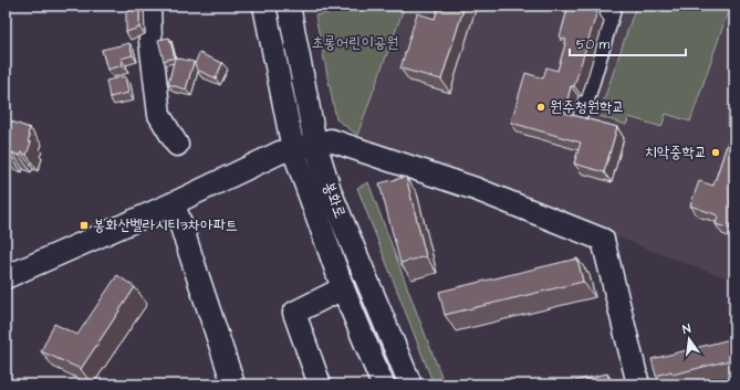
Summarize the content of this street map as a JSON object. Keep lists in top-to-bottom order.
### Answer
{
  "streets": {
    "street": ["봉화로"]
  },
  "parks": ["초롱어린이공원"],
  "places": {
    "other": ["원주청원학교", "치악중학교"],
    "transit": ["봉화산벨라시티3차아파트"]
  },
  "scale_bar": "50 m",
  "north": "top"
}
